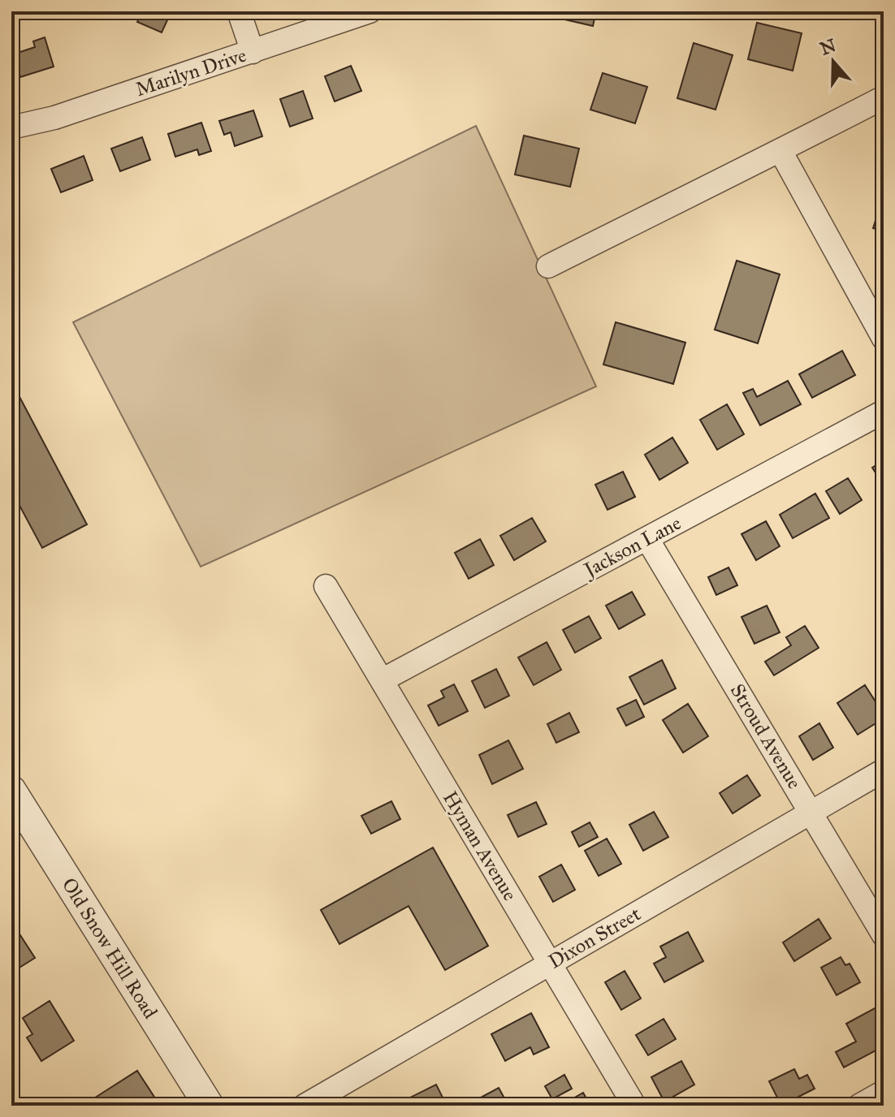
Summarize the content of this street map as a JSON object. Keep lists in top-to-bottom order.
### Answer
{
  "streets": {
    "street": [
      "Marilyn Drive",
      "Jackson Lane",
      "Stroud Avenue",
      "Hyman Avenue",
      "Dixon Street",
      "Old Snow Hill Road"
    ]
  },
  "crossings": [
    ["Jackson Lane", "Stroud Avenue"],
    ["Jackson Lane", "Hyman Avenue"],
    ["Stroud Avenue", "Dixon Street"],
    ["Hyman Avenue", "Dixon Street"]
  ],
  "north": "top"
}
